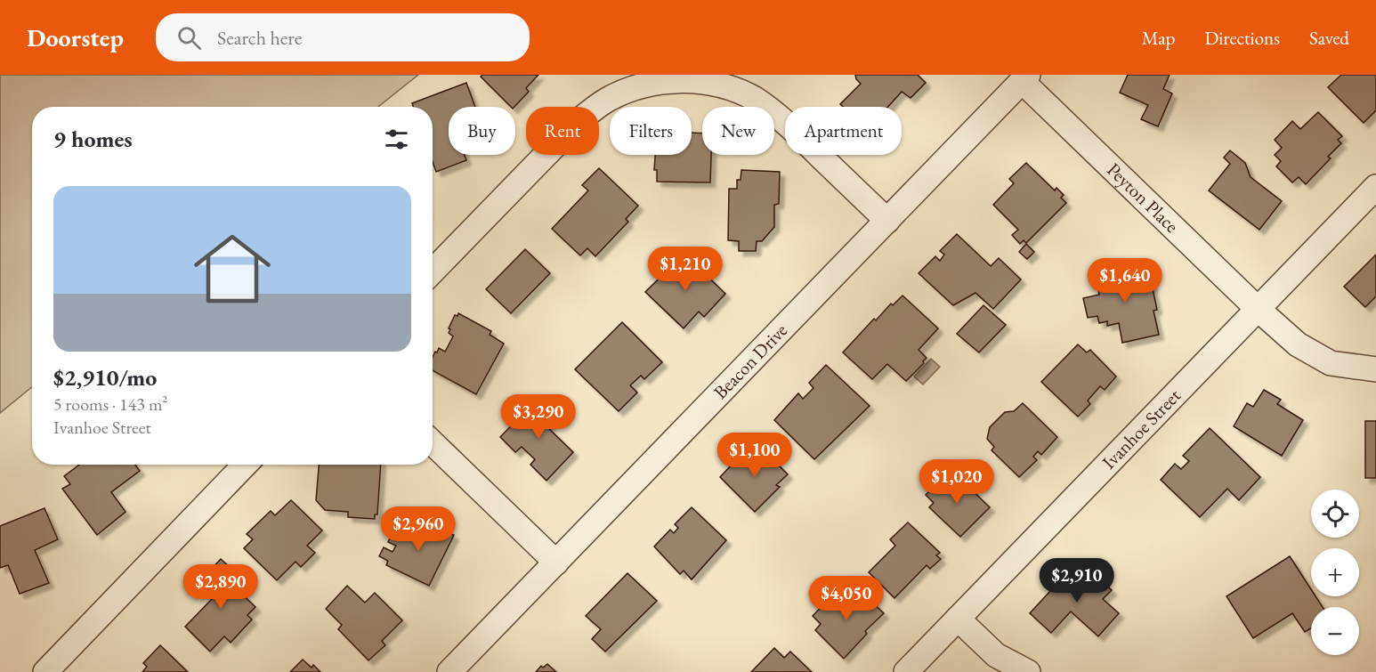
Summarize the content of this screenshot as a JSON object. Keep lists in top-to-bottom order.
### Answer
{
  "streets": {
    "street": ["Peyton Place", "Beacon Drive", "Ivanhoe Street"]
  },
  "crossings": [
    ["Peyton Place", "Beacon Drive"],
    ["Peyton Place", "Ivanhoe Street"]
  ],
  "page": {
    "header": "Doorstep",
    "search": "Search here",
    "nav": ["Map", "Directions", "Saved"],
    "chip": [
      "Buy",
      "Rent",
      "Filters",
      "New",
      "Apartment"
    ],
    "heading": "9 homes",
    "list": [
      {
        "name": "$2,910/mo",
        "note": "5 rooms · 143 m² · Ivanhoe Street"
      }
    ],
    "price": [
      "$1,210",
      "$1,640",
      "$3,290",
      "$1,100",
      "$1,020",
      "$2,960",
      "$2,910",
      "$2,890",
      "$4,050"
    ],
    "map_buttons": ["+", "−"]
  }
}
